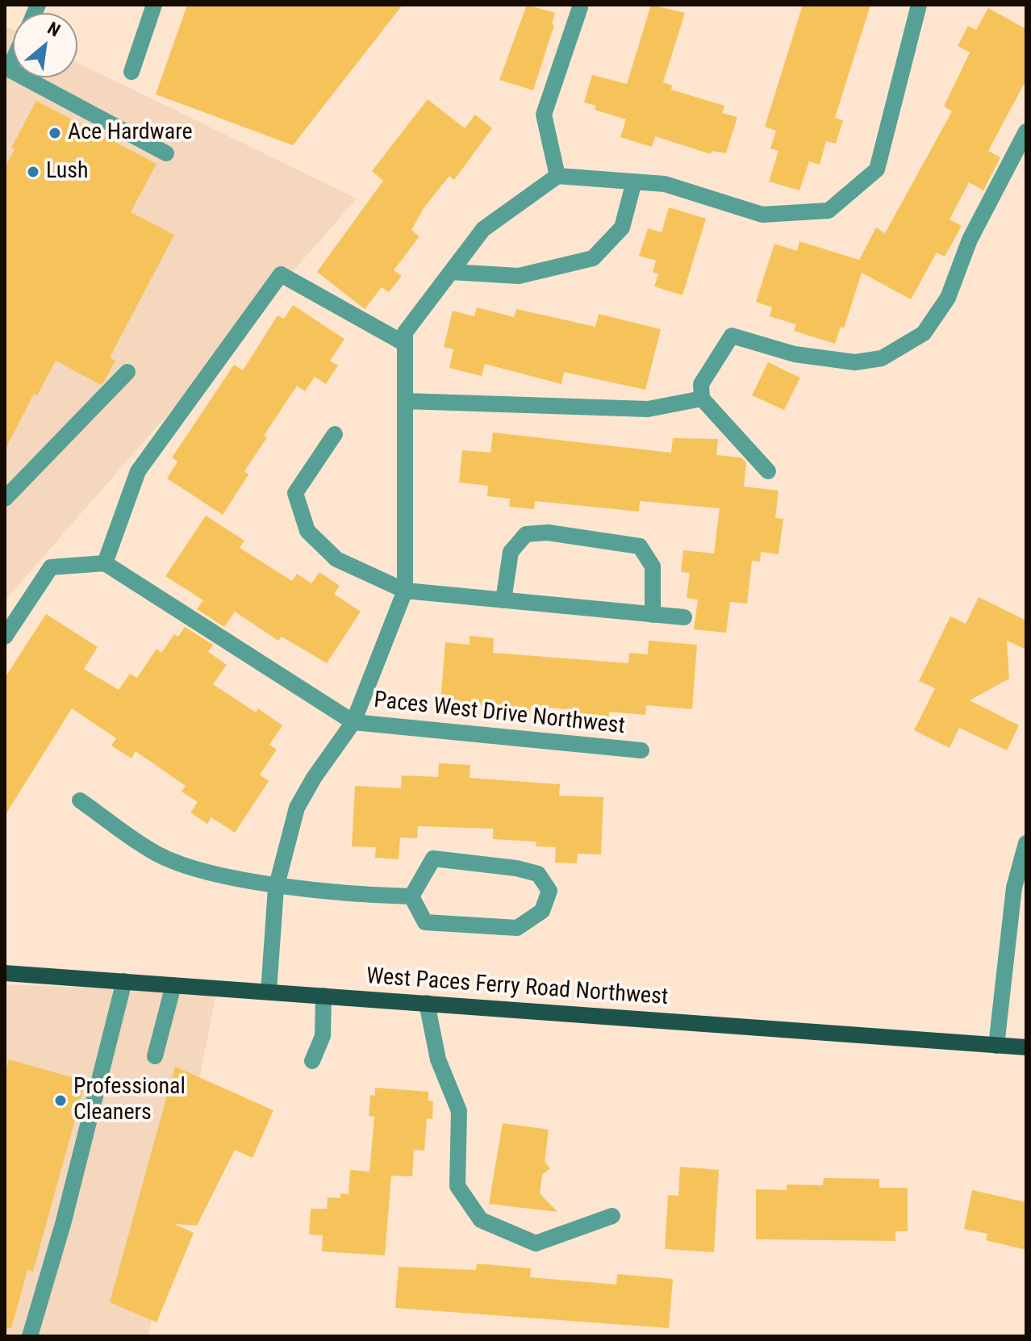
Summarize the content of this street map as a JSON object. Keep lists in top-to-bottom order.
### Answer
{
  "streets": {
    "main road": ["West Paces Ferry Road Northwest"],
    "street": ["Paces West Drive Northwest"]
  },
  "crossings": [
    ["Paces West Drive Northwest", "West Paces Ferry Road Northwest"]
  ],
  "places": ["Ace Hardware", "Lush", "Professional Cleaners"],
  "north": "top right"
}
